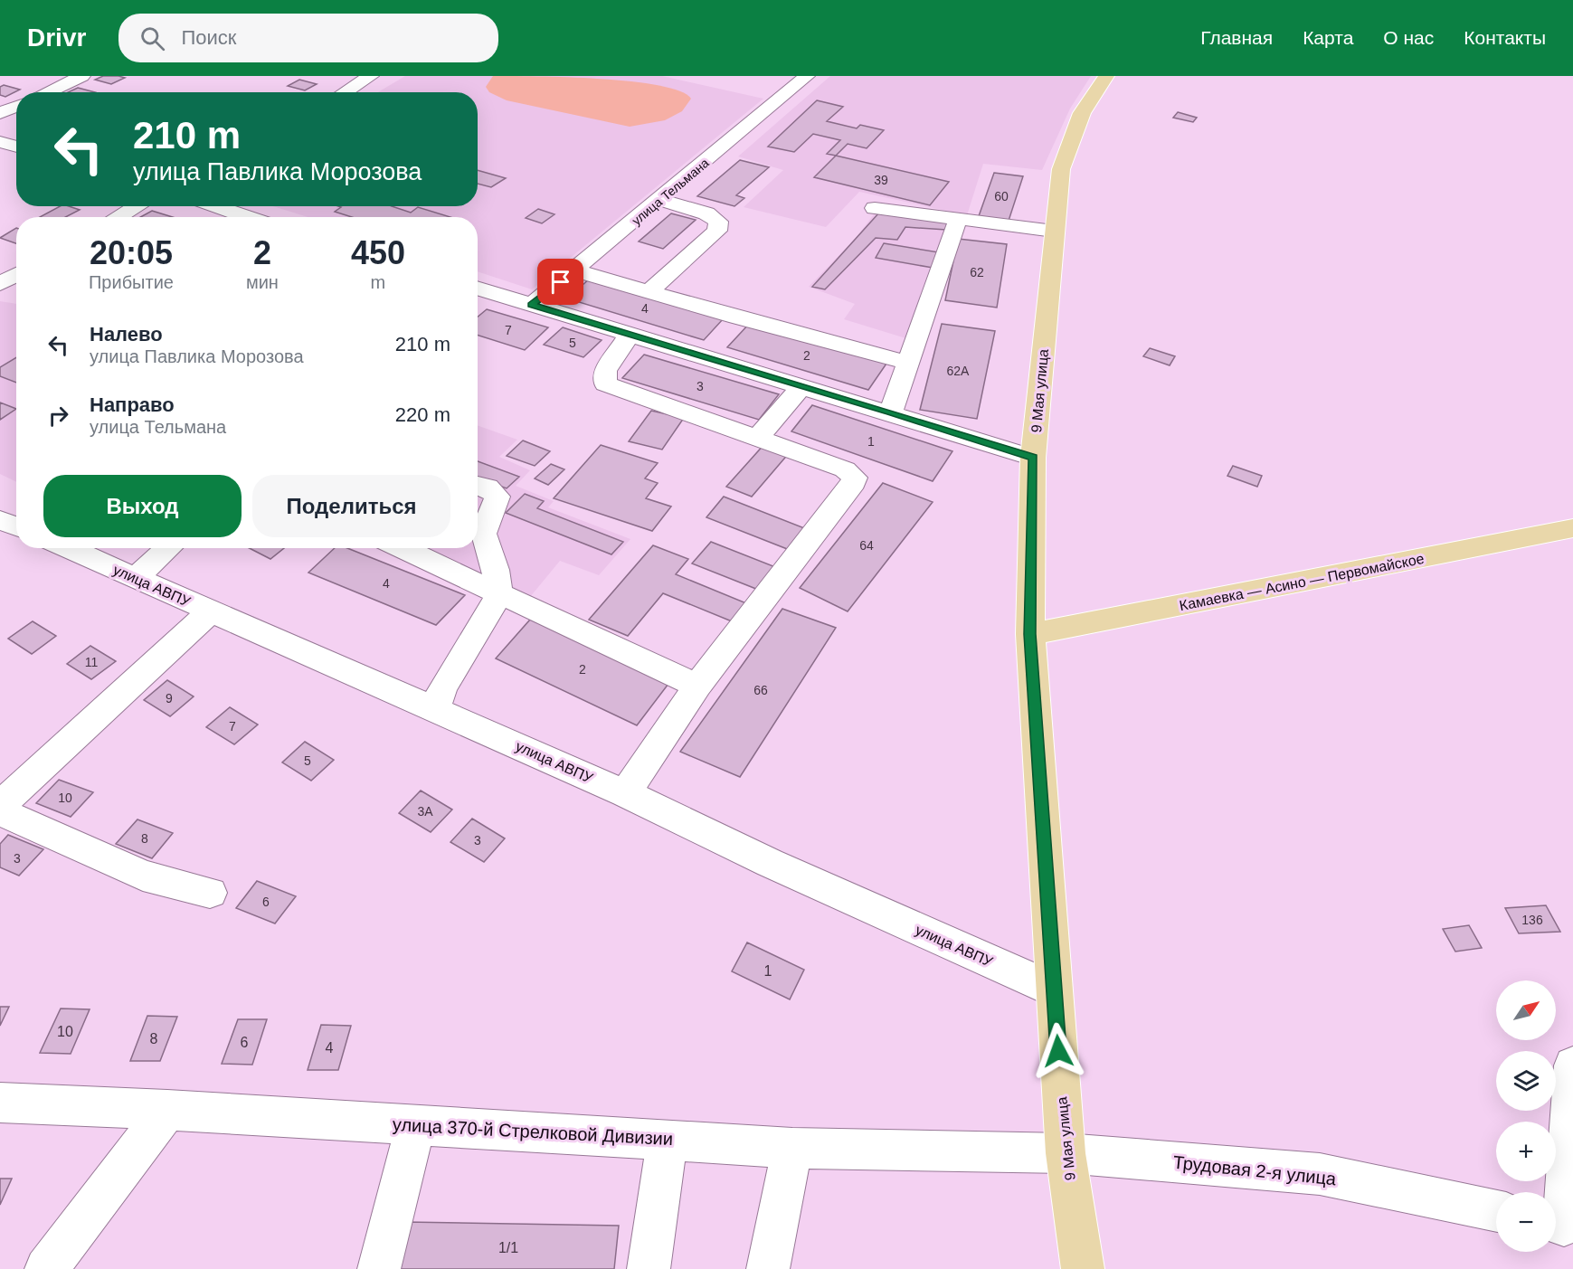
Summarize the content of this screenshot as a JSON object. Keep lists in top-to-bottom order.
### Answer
{
  "streets": {
    "main road": ["9 Мая улица", "Камаевка — Асино — Первомайское"],
    "street": [
      "улица Тельмана",
      "улица АВПУ",
      "улица 370-й Стрелковой Дивизии",
      "Трудовая 2-я улица"
    ]
  },
  "crossings": [
    ["9 Мая улица", "Камаевка — Асино — Первомайское"],
    ["9 Мая улица", "улица АВПУ"],
    ["9 Мая улица", "улица 370-й Стрелковой Дивизии"],
    ["9 Мая улица", "Трудовая 2-я улица"],
    ["улица 370-й Стрелковой Дивизии", "Трудовая 2-я улица"]
  ],
  "house_numbers": [
    "39",
    "60",
    "62",
    "4",
    "7",
    "5",
    "2",
    "62А",
    "3",
    "1",
    "64",
    "4",
    "11",
    "2",
    "66",
    "9",
    "7",
    "5",
    "10",
    "3А",
    "8",
    "3",
    "3",
    "6",
    "136",
    "1",
    "10",
    "8",
    "6",
    "4",
    "1/1"
  ],
  "north": "top right",
  "page": {
    "header": "Drivr",
    "search": "Поиск",
    "nav": [
      "Главная",
      "Карта",
      "О нас",
      "Контакты"
    ],
    "turn": ["210 m", "улица Павлика Морозова"],
    "eta": [
      "20:05",
      "Прибытие",
      "2",
      "мин",
      "450",
      "m"
    ],
    "list": [
      {
        "name": "Налево",
        "note": "улица Павлика Морозова",
        "value": "210 m"
      },
      {
        "name": "Направо",
        "note": "улица Тельмана",
        "value": "220 m"
      }
    ],
    "buttons": ["Выход", "Поделиться"],
    "map_buttons": ["+", "−"]
  }
}
